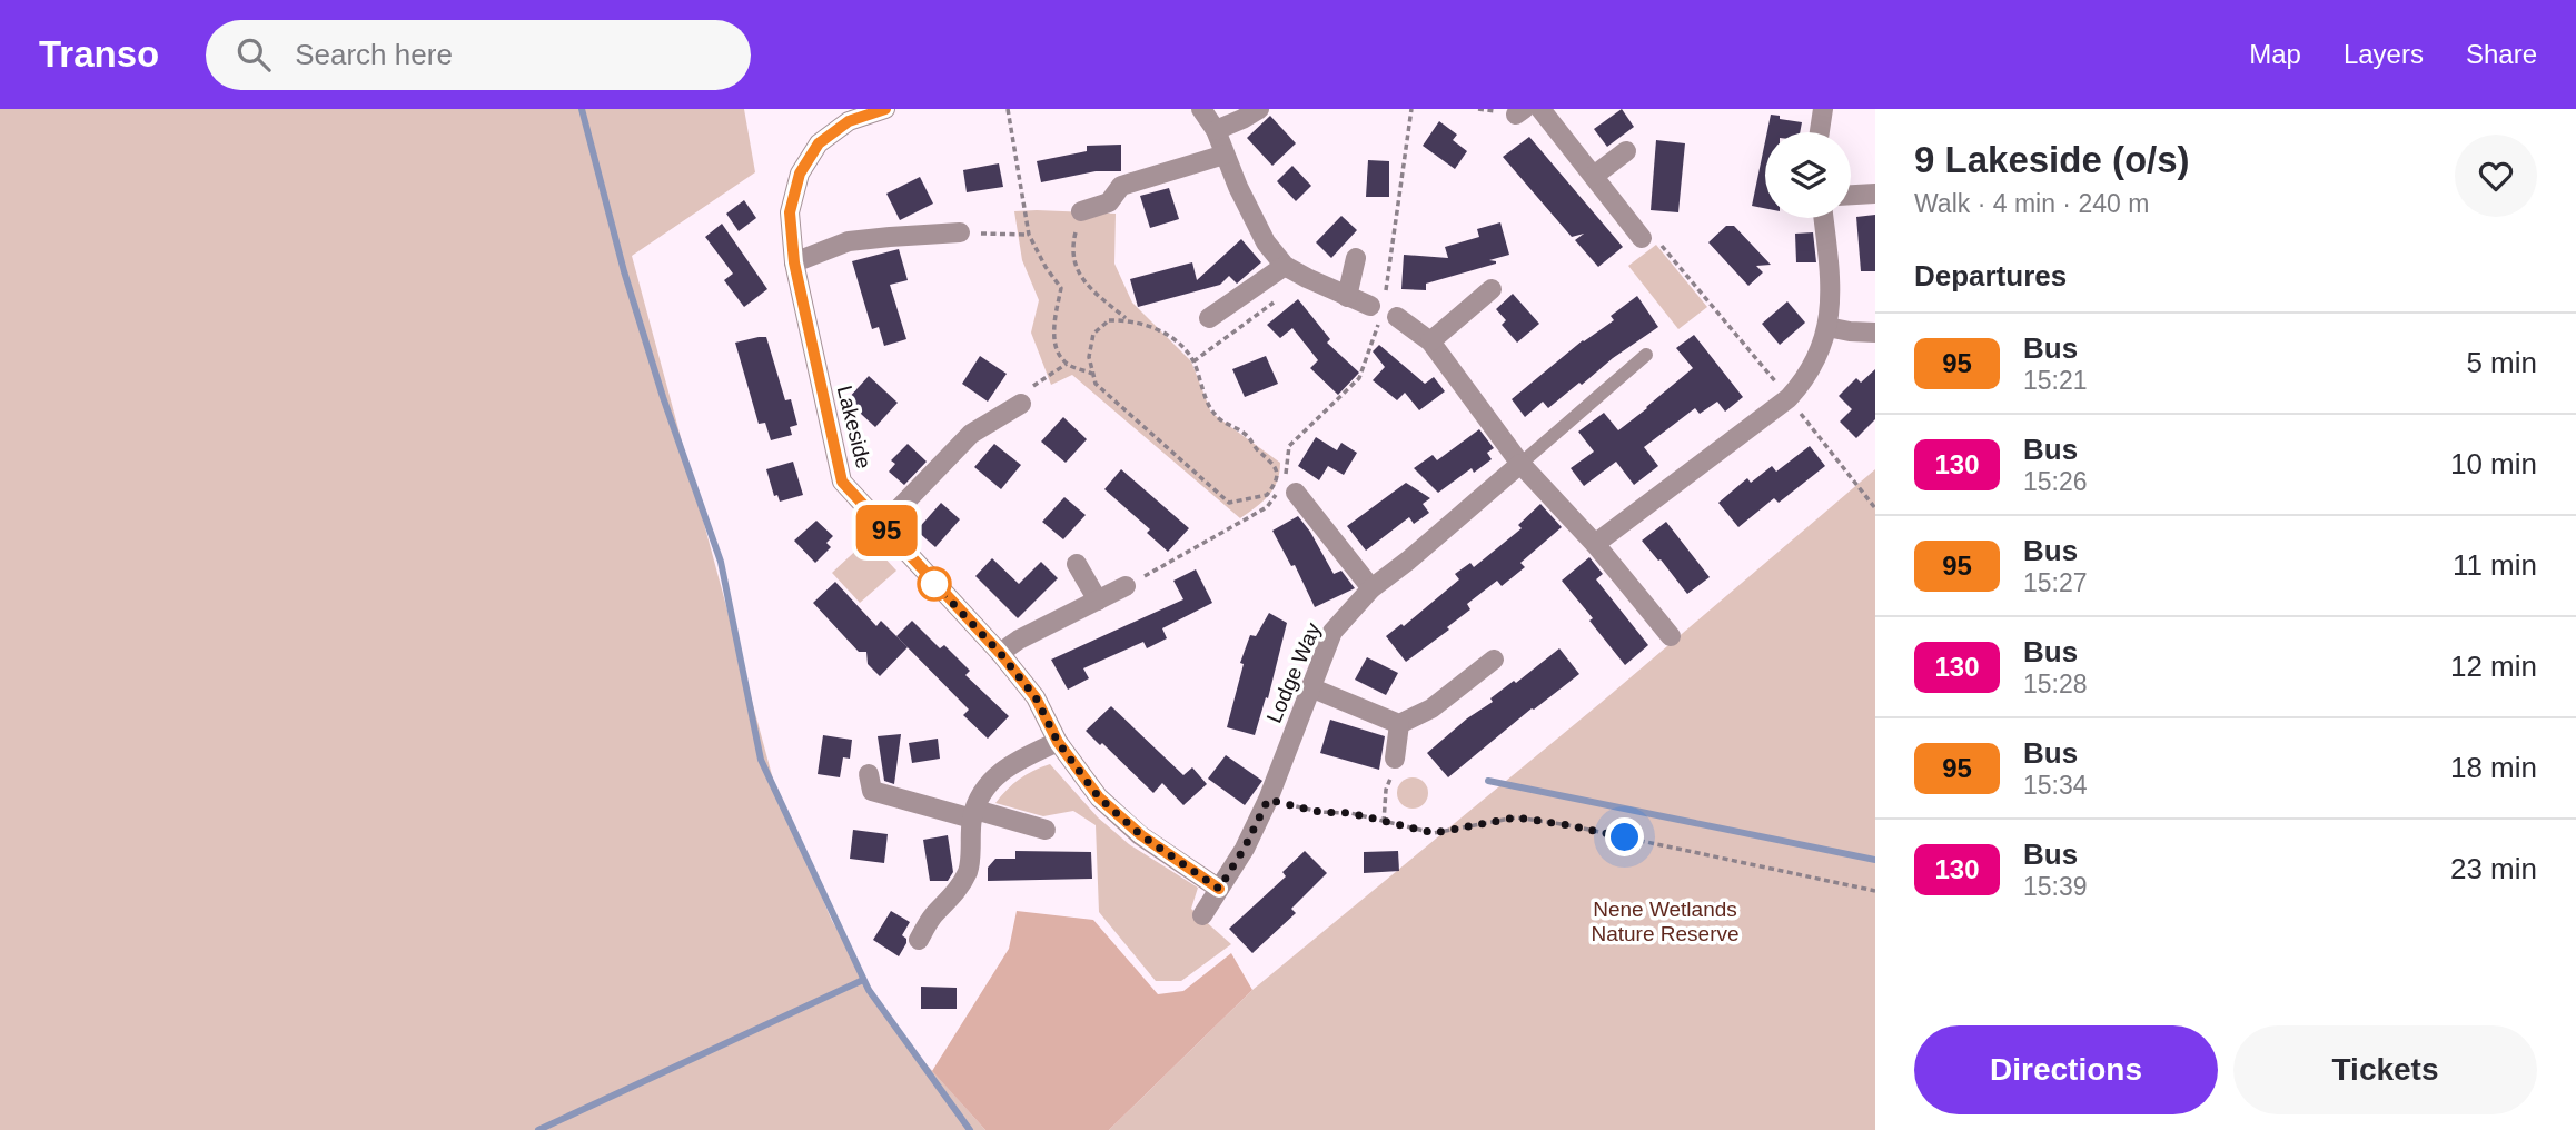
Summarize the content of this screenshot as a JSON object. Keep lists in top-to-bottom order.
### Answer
{
  "streets": {
    "street": ["Lakeside", "Lodge Way"]
  },
  "crossings": [
    ["Lakeside", "Lodge Way"]
  ],
  "parks": ["Nene Wetlands Nature Reserve"],
  "lines": ["bus line 95"],
  "page": {
    "header": "Transo",
    "search": "Search here",
    "nav": ["Map", "Layers", "Share"],
    "on_map": "95",
    "heading": [
      ["9 Lakeside (o/s)", "Walk · 4 min · 240 m"],
      "Departures"
    ],
    "list": [
      {
        "mark": "95",
        "name": "Bus",
        "note": "15:21",
        "value": "5 min"
      },
      {
        "mark": "130",
        "name": "Bus",
        "note": "15:26",
        "value": "10 min"
      },
      {
        "mark": "95",
        "name": "Bus",
        "note": "15:27",
        "value": "11 min"
      },
      {
        "mark": "130",
        "name": "Bus",
        "note": "15:28",
        "value": "12 min"
      },
      {
        "mark": "95",
        "name": "Bus",
        "note": "15:34",
        "value": "18 min"
      },
      {
        "mark": "130",
        "name": "Bus",
        "note": "15:39",
        "value": "23 min"
      }
    ],
    "buttons": ["Directions", "Tickets"]
  }
}
